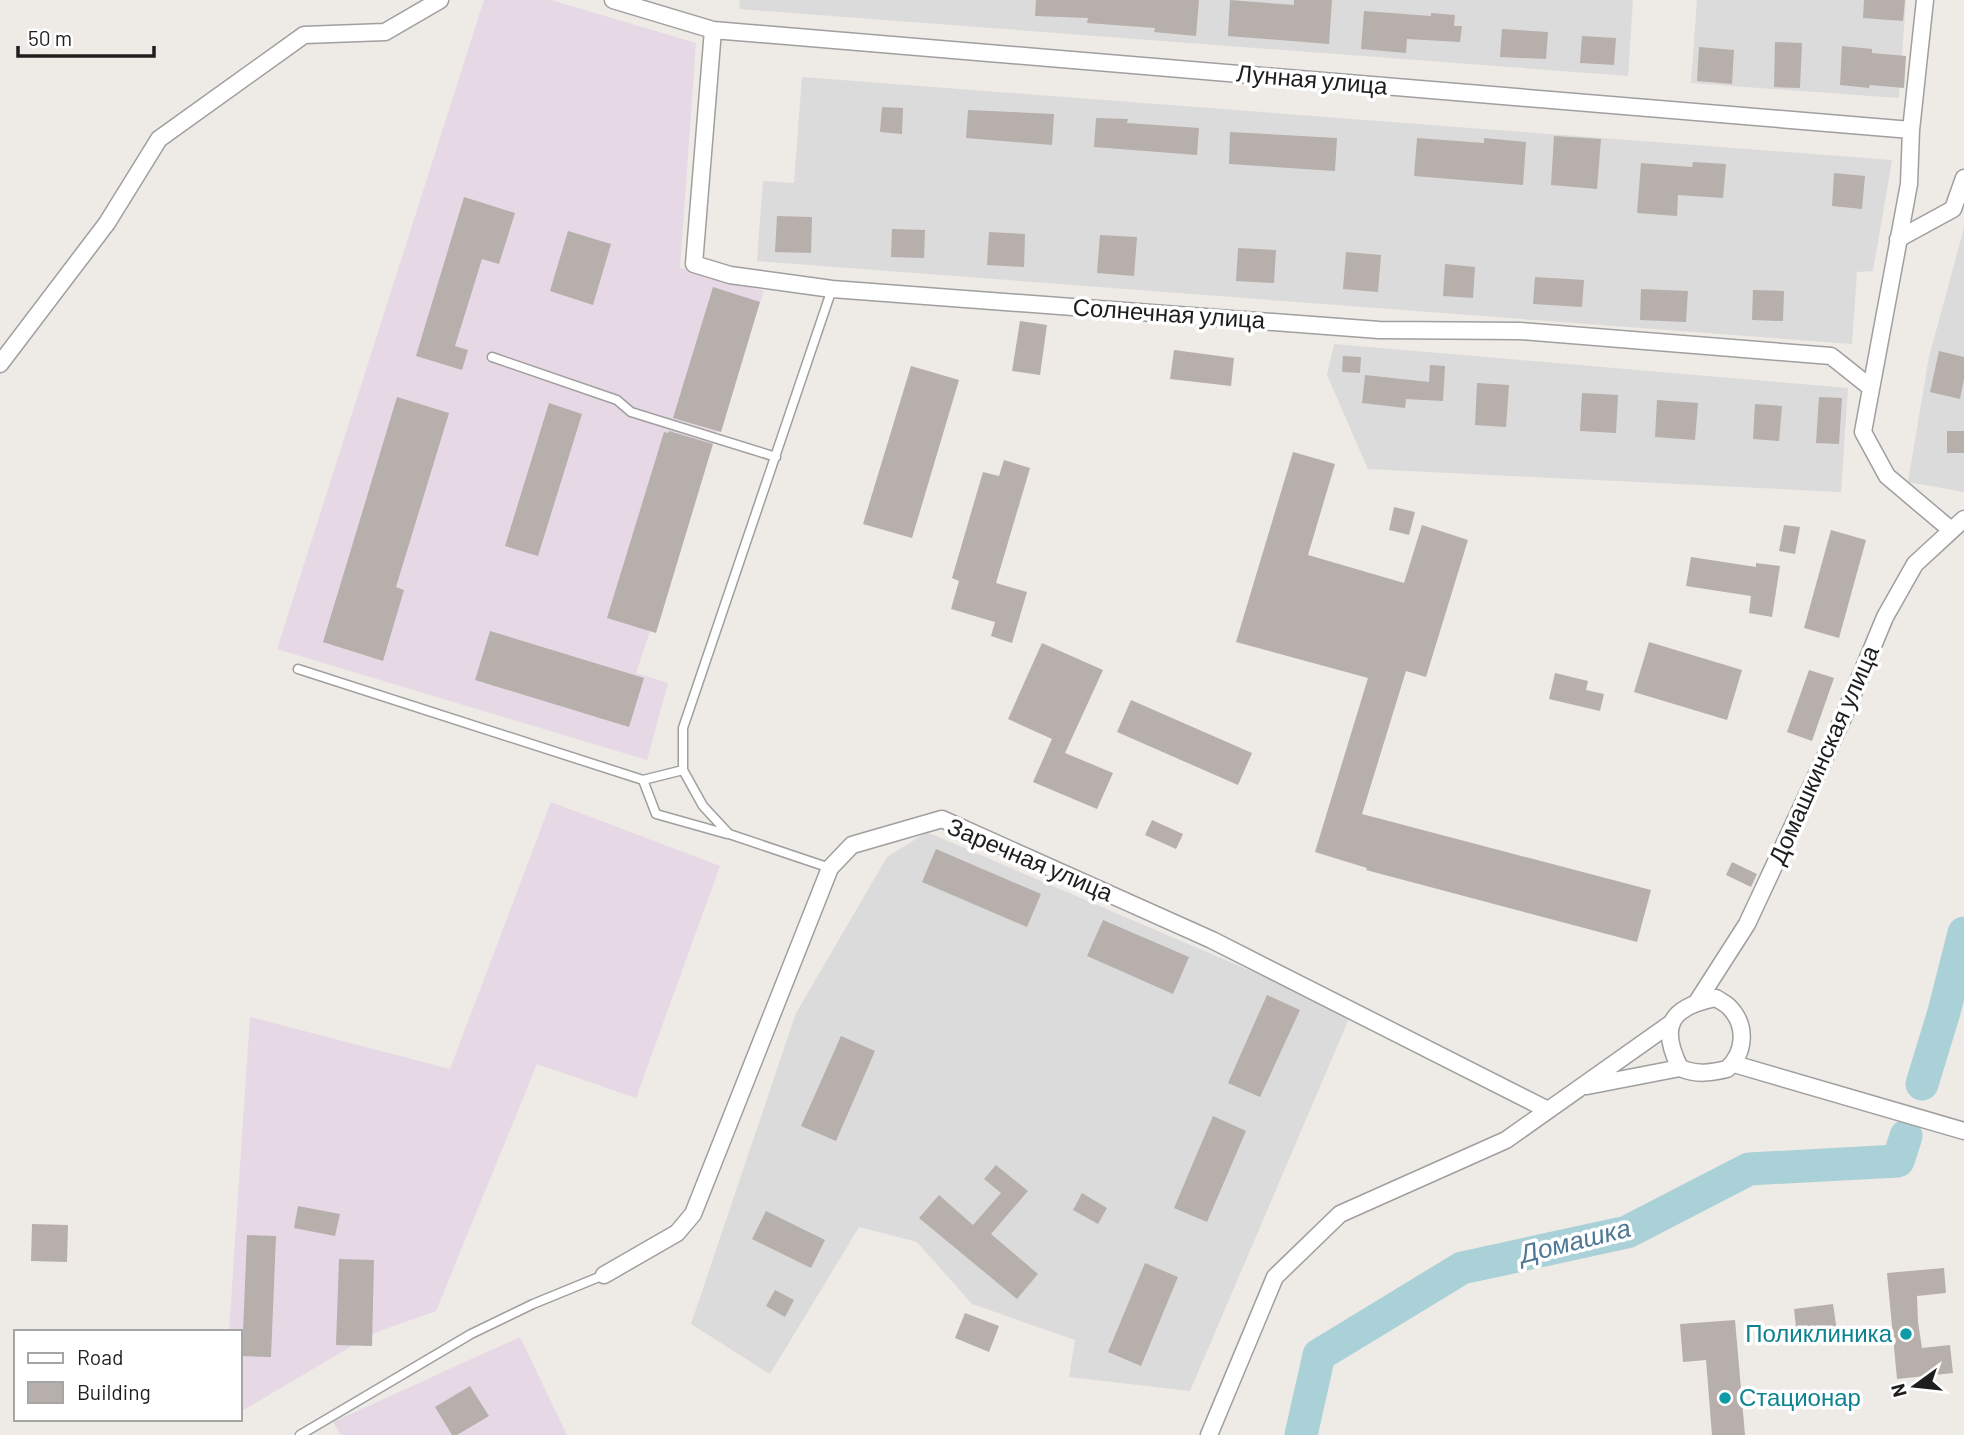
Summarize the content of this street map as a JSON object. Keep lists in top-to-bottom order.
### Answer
{
  "streets": {
    "street": [
      "Лунная улица",
      "Солнечная улица",
      "Домашкинская улица",
      "Заречная улица"
    ]
  },
  "crossings": [
    ["Лунная улица", "Солнечная улица"]
  ],
  "water": ["Домашка"],
  "places": ["Поликлиника", "Стационар"],
  "legend": ["Road", "Building"],
  "scale_bar": "50 m",
  "north": "left"
}
